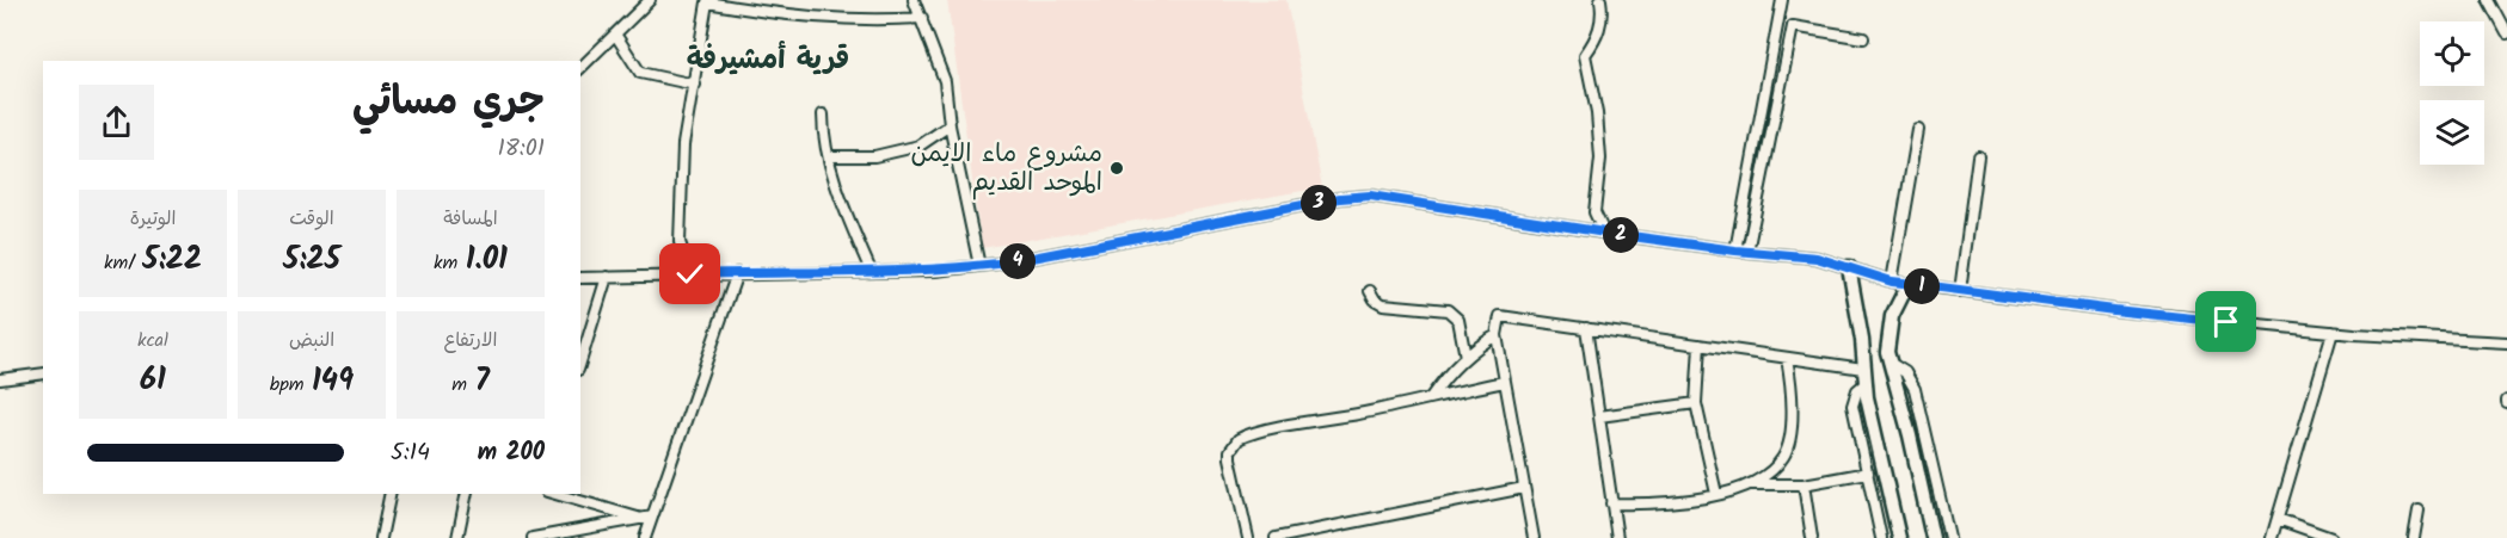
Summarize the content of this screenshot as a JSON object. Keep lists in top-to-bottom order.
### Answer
{
  "districts": ["قرية أمشيرفة"],
  "places": ["مشروع ماء الايمن الموحد القديم"],
  "page": {
    "heading": ["جري مسائي", "18:01"],
    "stats": [
      ["المسافة", "1.01 km"],
      ["الوقت", "5:25"],
      ["الوتيرة", "5:22 /km"],
      ["الارتفاع", "7 m"],
      ["النبض", "149 bpm"],
      ["kcal", "61"]
    ],
    "pins": [
      "3",
      "2",
      "4",
      "1"
    ],
    "list": [
      {
        "name": "200 m",
        "note": "5:14"
      }
    ]
  }
}
